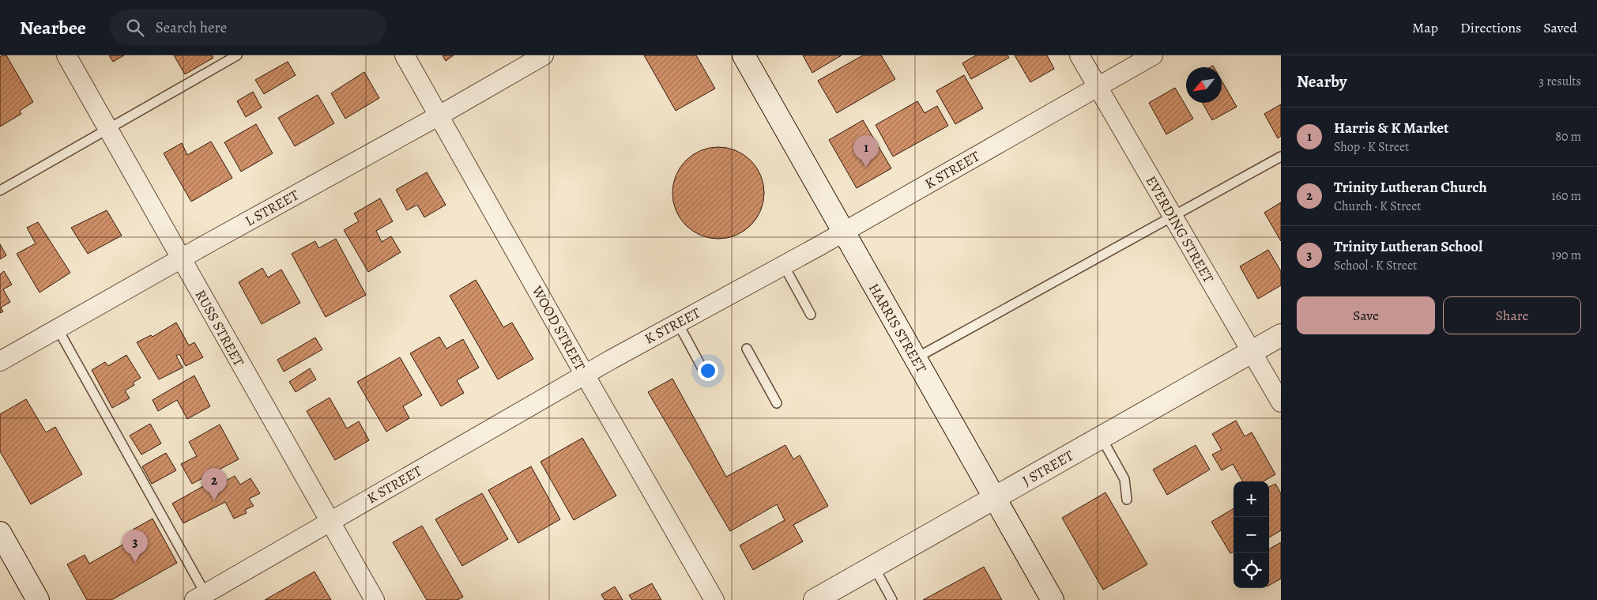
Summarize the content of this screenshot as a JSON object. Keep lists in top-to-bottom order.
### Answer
{
  "streets": {
    "main road": ["HARRIS STREET", "J STREET"],
    "street": [
      "K STREET",
      "L STREET",
      "EVERDING STREET",
      "RUSS STREET",
      "WOOD STREET"
    ]
  },
  "crossings": [
    ["K STREET", "EVERDING STREET"],
    ["K STREET", "RUSS STREET"],
    ["K STREET", "WOOD STREET"],
    ["K STREET", "HARRIS STREET"],
    ["L STREET", "RUSS STREET"],
    ["L STREET", "WOOD STREET"],
    ["EVERDING STREET", "J STREET"],
    ["HARRIS STREET", "J STREET"]
  ],
  "north": "bottom left",
  "page": {
    "header": "Nearbee",
    "search": "Search here",
    "nav": ["Map", "Directions", "Saved"],
    "heading": ["Nearby", "3 results"],
    "list": [
      {
        "mark": "1",
        "name": "Harris & K Market",
        "note": "Shop · K Street",
        "value": "80 m"
      },
      {
        "mark": "2",
        "name": "Trinity Lutheran Church",
        "note": "Church · K Street",
        "value": "160 m"
      },
      {
        "mark": "3",
        "name": "Trinity Lutheran School",
        "note": "School · K Street",
        "value": "190 m"
      }
    ],
    "pins": ["1", "2", "3"],
    "buttons": ["Save", "Share"],
    "map_buttons": ["+", "−"]
  }
}
